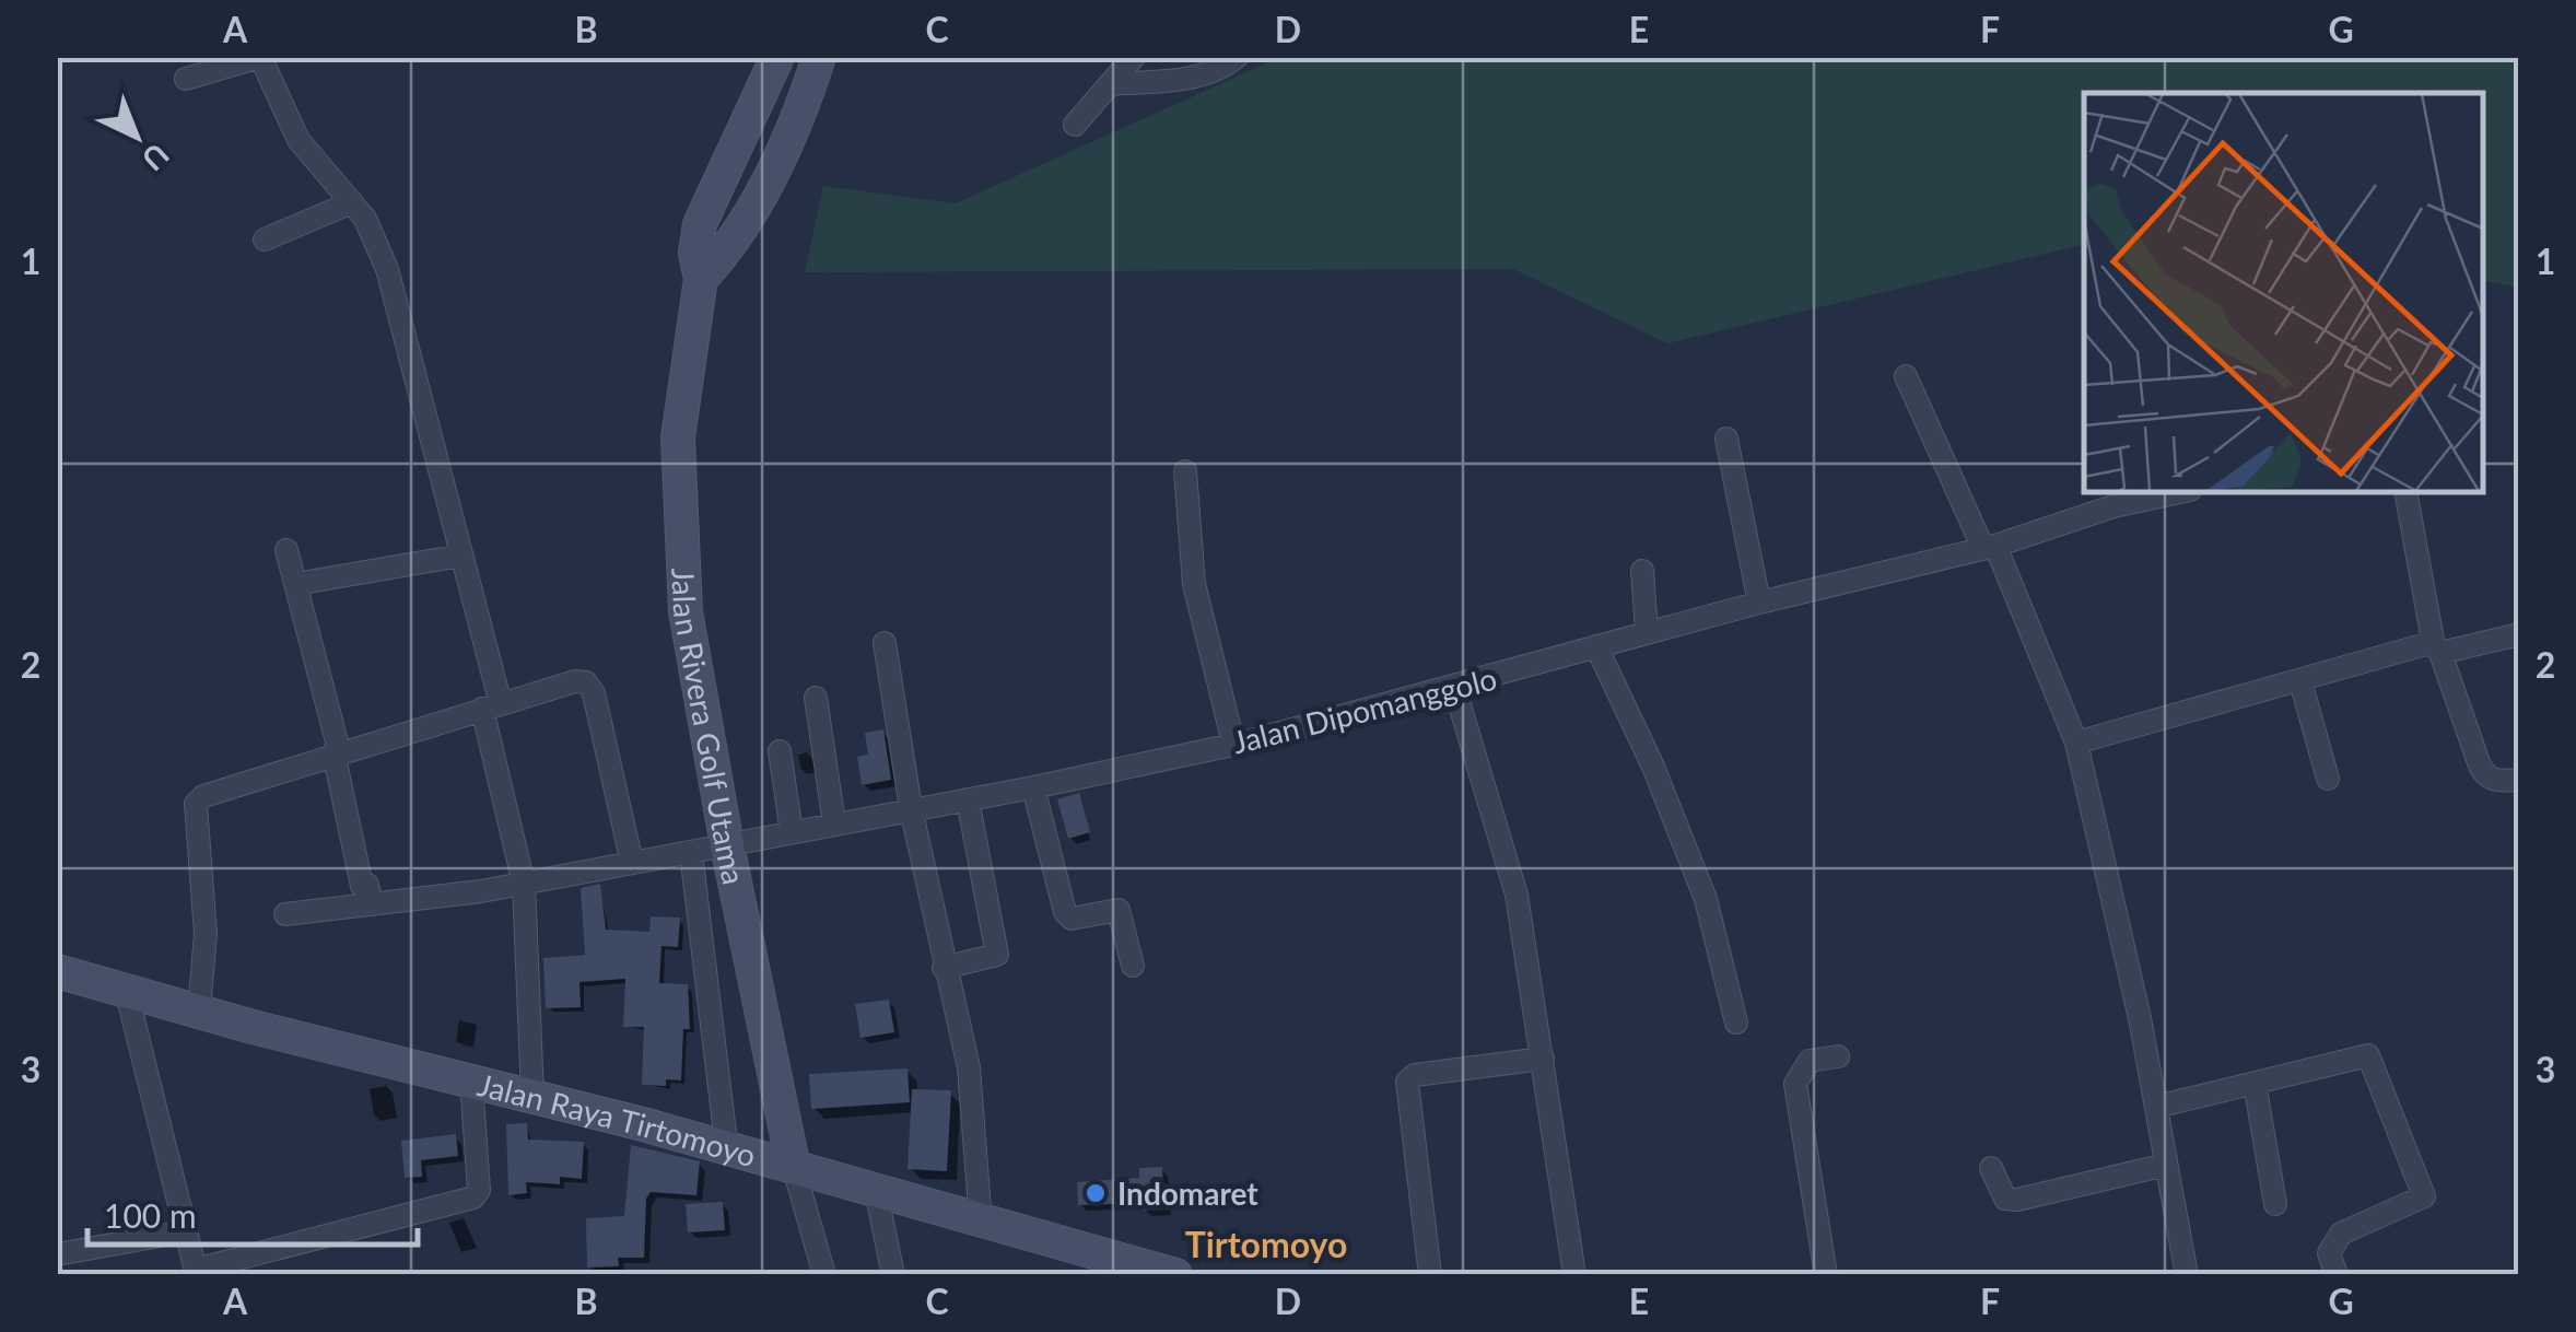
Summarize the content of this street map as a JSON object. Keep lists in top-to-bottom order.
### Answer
{
  "streets": {
    "street": ["Jalan Dipomanggolo", "Jalan Rivera Golf Utama", "Jalan Raya Tirtomoyo"]
  },
  "crossings": [
    ["Jalan Dipomanggolo", "Jalan Rivera Golf Utama"],
    ["Jalan Rivera Golf Utama", "Jalan Raya Tirtomoyo"]
  ],
  "districts": ["Tirtomoyo"],
  "places": ["Indomaret"],
  "scale_bar": "100 m",
  "north": "bottom right",
  "grid": {
    "columns": [
      "A",
      "B",
      "C",
      "D",
      "E",
      "F",
      "G"
    ],
    "rows": ["1", "2", "3"]
  }
}
